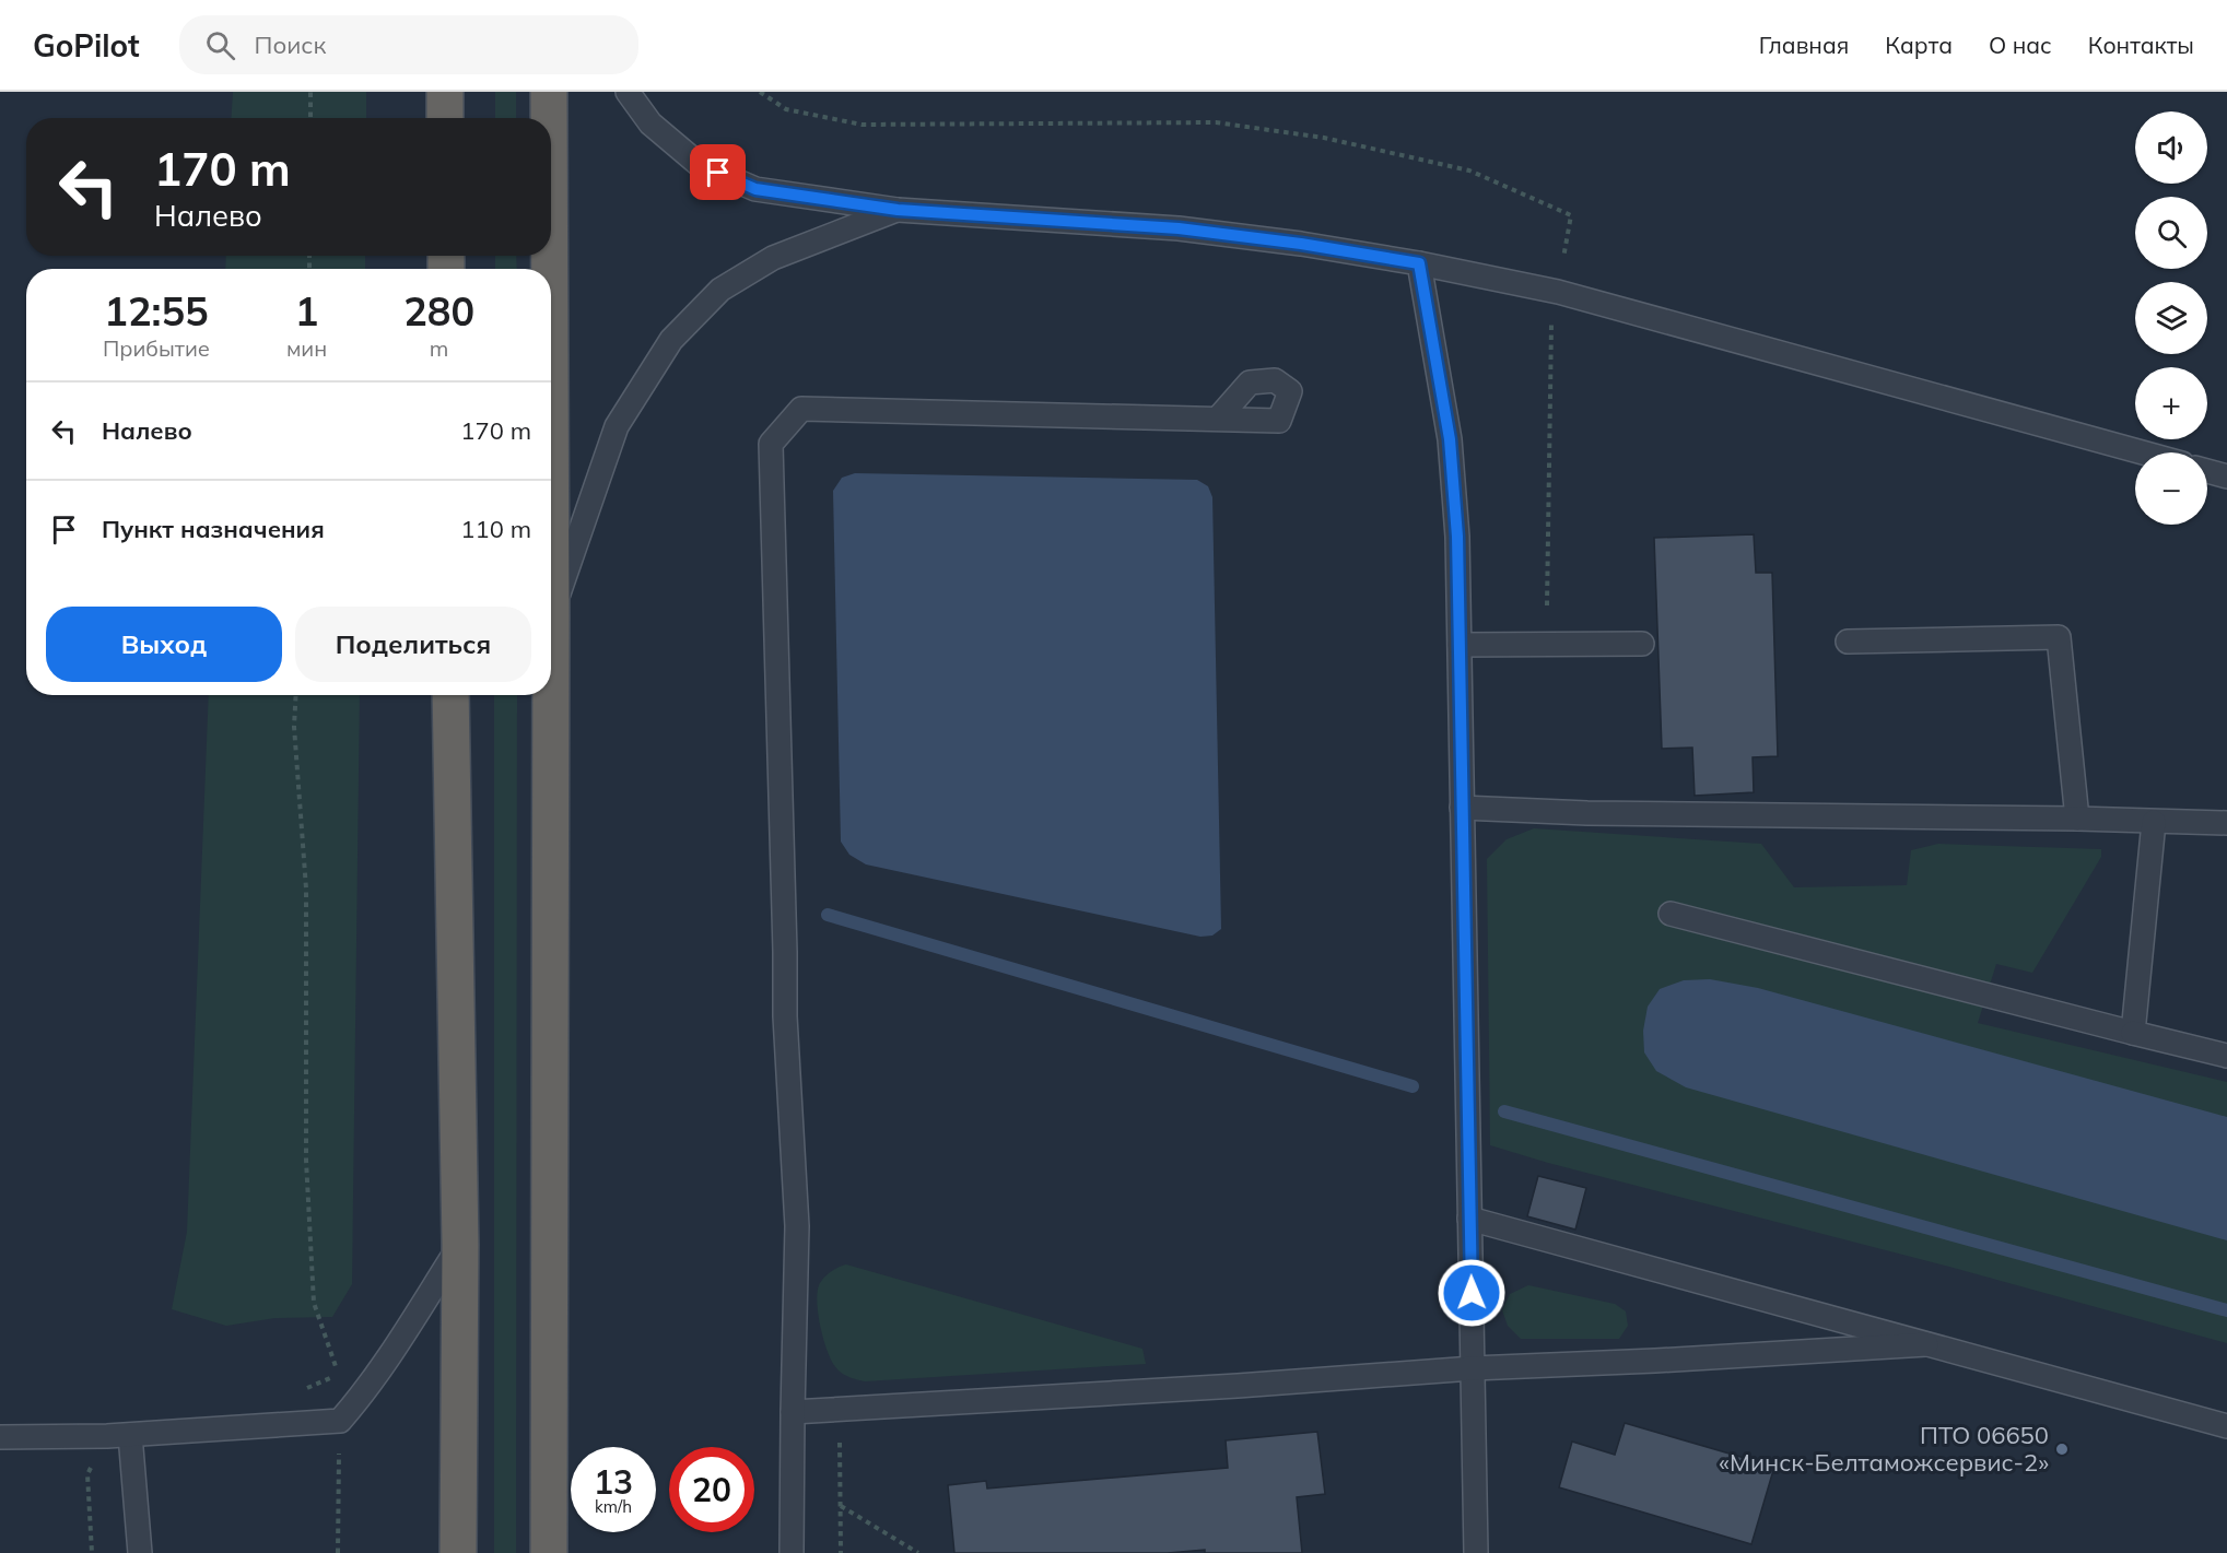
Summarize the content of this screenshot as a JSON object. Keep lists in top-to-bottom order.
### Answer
{
  "places": ["ПТО 06650 «Минск-Белтаможсервис-2»"],
  "page": {
    "header": "GoPilot",
    "search": "Поиск",
    "nav": [
      "Главная",
      "Карта",
      "О нас",
      "Контакты"
    ],
    "map_buttons": ["+", "−"],
    "turn": ["170 m", "Налево"],
    "eta": [
      "12:55",
      "Прибытие",
      "1",
      "мин",
      "280",
      "m"
    ],
    "list": [
      {
        "name": "Налево",
        "value": "170 m"
      },
      {
        "name": "Пункт назначения",
        "value": "110 m"
      }
    ],
    "buttons": ["Выход", "Поделиться"],
    "speed": "13 km/h",
    "limit": "20"
  }
}
